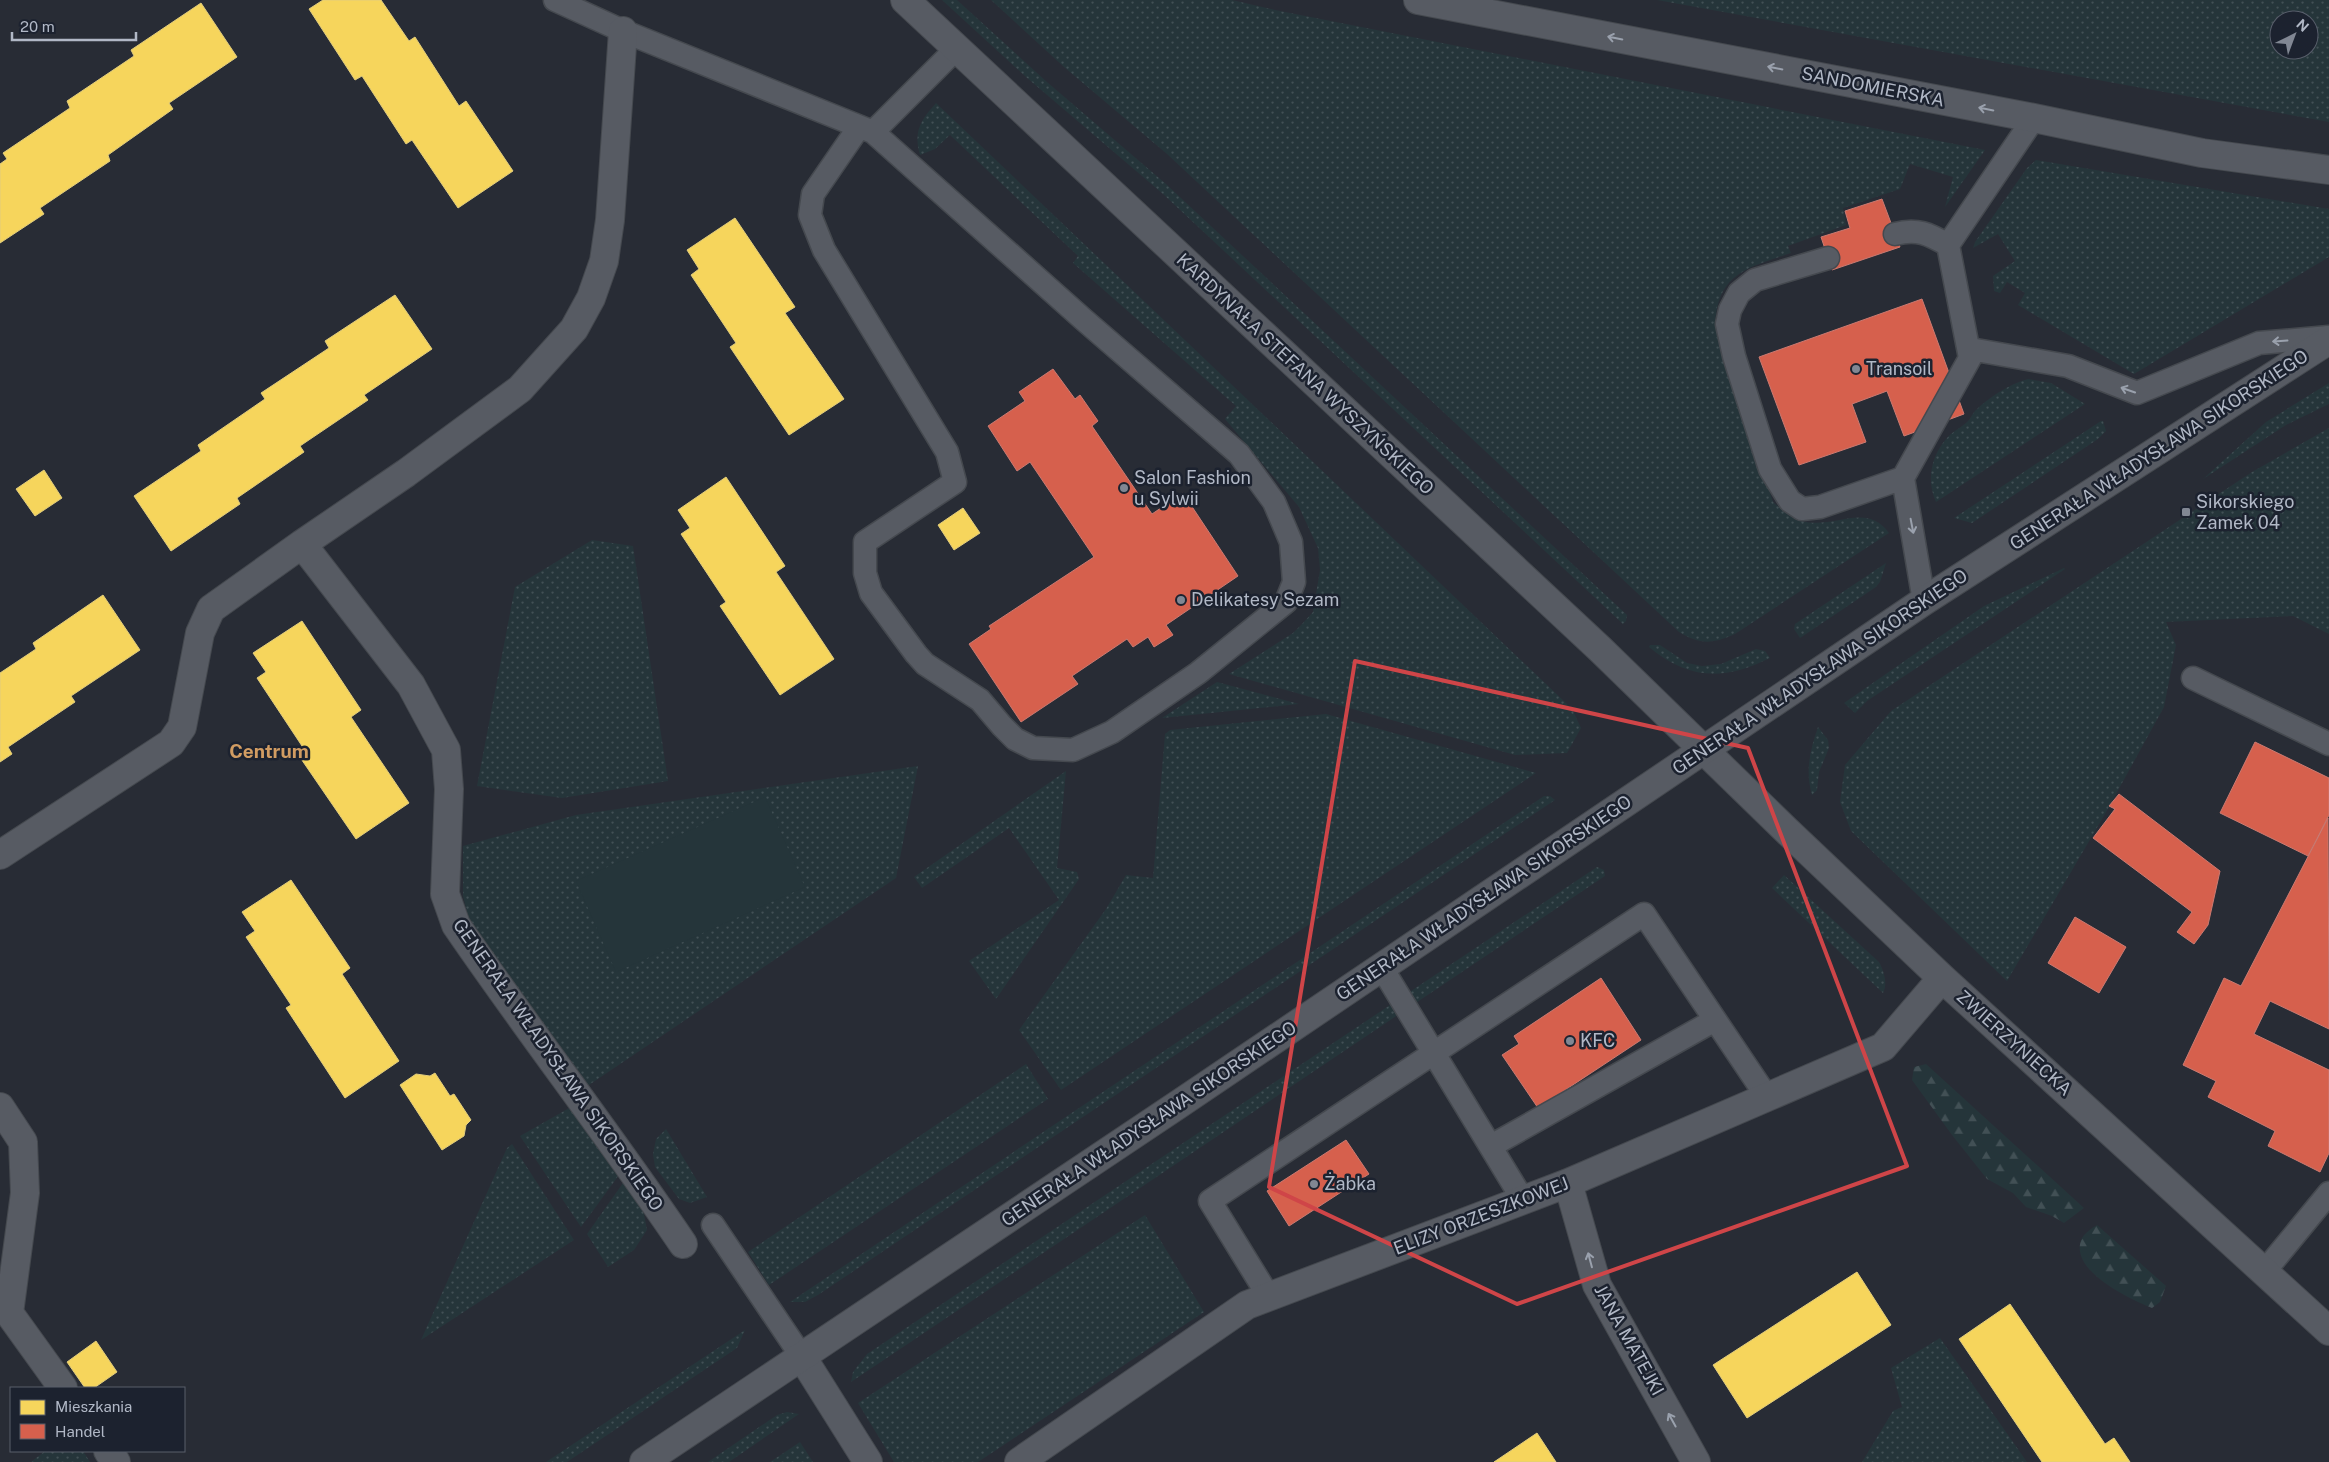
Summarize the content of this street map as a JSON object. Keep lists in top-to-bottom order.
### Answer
{
  "streets": {
    "street": [
      "SANDOMIERSKA",
      "KARDYNAŁA STEFANA WYSZYŃSKIEGO",
      "GENERAŁA WŁADYSŁAWA SIKORSKIEGO",
      "ZWIERZYNIECKA",
      "ELIZY ORZESZKOWEJ",
      "JANA MATEJKI"
    ]
  },
  "crossings": [
    ["KARDYNAŁA STEFANA WYSZYŃSKIEGO", "GENERAŁA WŁADYSŁAWA SIKORSKIEGO"],
    ["KARDYNAŁA STEFANA WYSZYŃSKIEGO", "ZWIERZYNIECKA"],
    ["GENERAŁA WŁADYSŁAWA SIKORSKIEGO", "ZWIERZYNIECKA"],
    ["ZWIERZYNIECKA", "ELIZY ORZESZKOWEJ"],
    ["ELIZY ORZESZKOWEJ", "JANA MATEJKI"]
  ],
  "one_way": ["SANDOMIERSKA", "JANA MATEJKI"],
  "districts": ["Centrum"],
  "places": {
    "other": [
      "Transoil",
      "Salon Fashion u Sylwii",
      "Delikatesy Sezam",
      "KFC",
      "Żabka"
    ],
    "transit": ["Sikorskiego Zamek 04"]
  },
  "legend": ["Mieszkania", "Handel"],
  "scale_bar": "20 m",
  "north": "top right"
}
